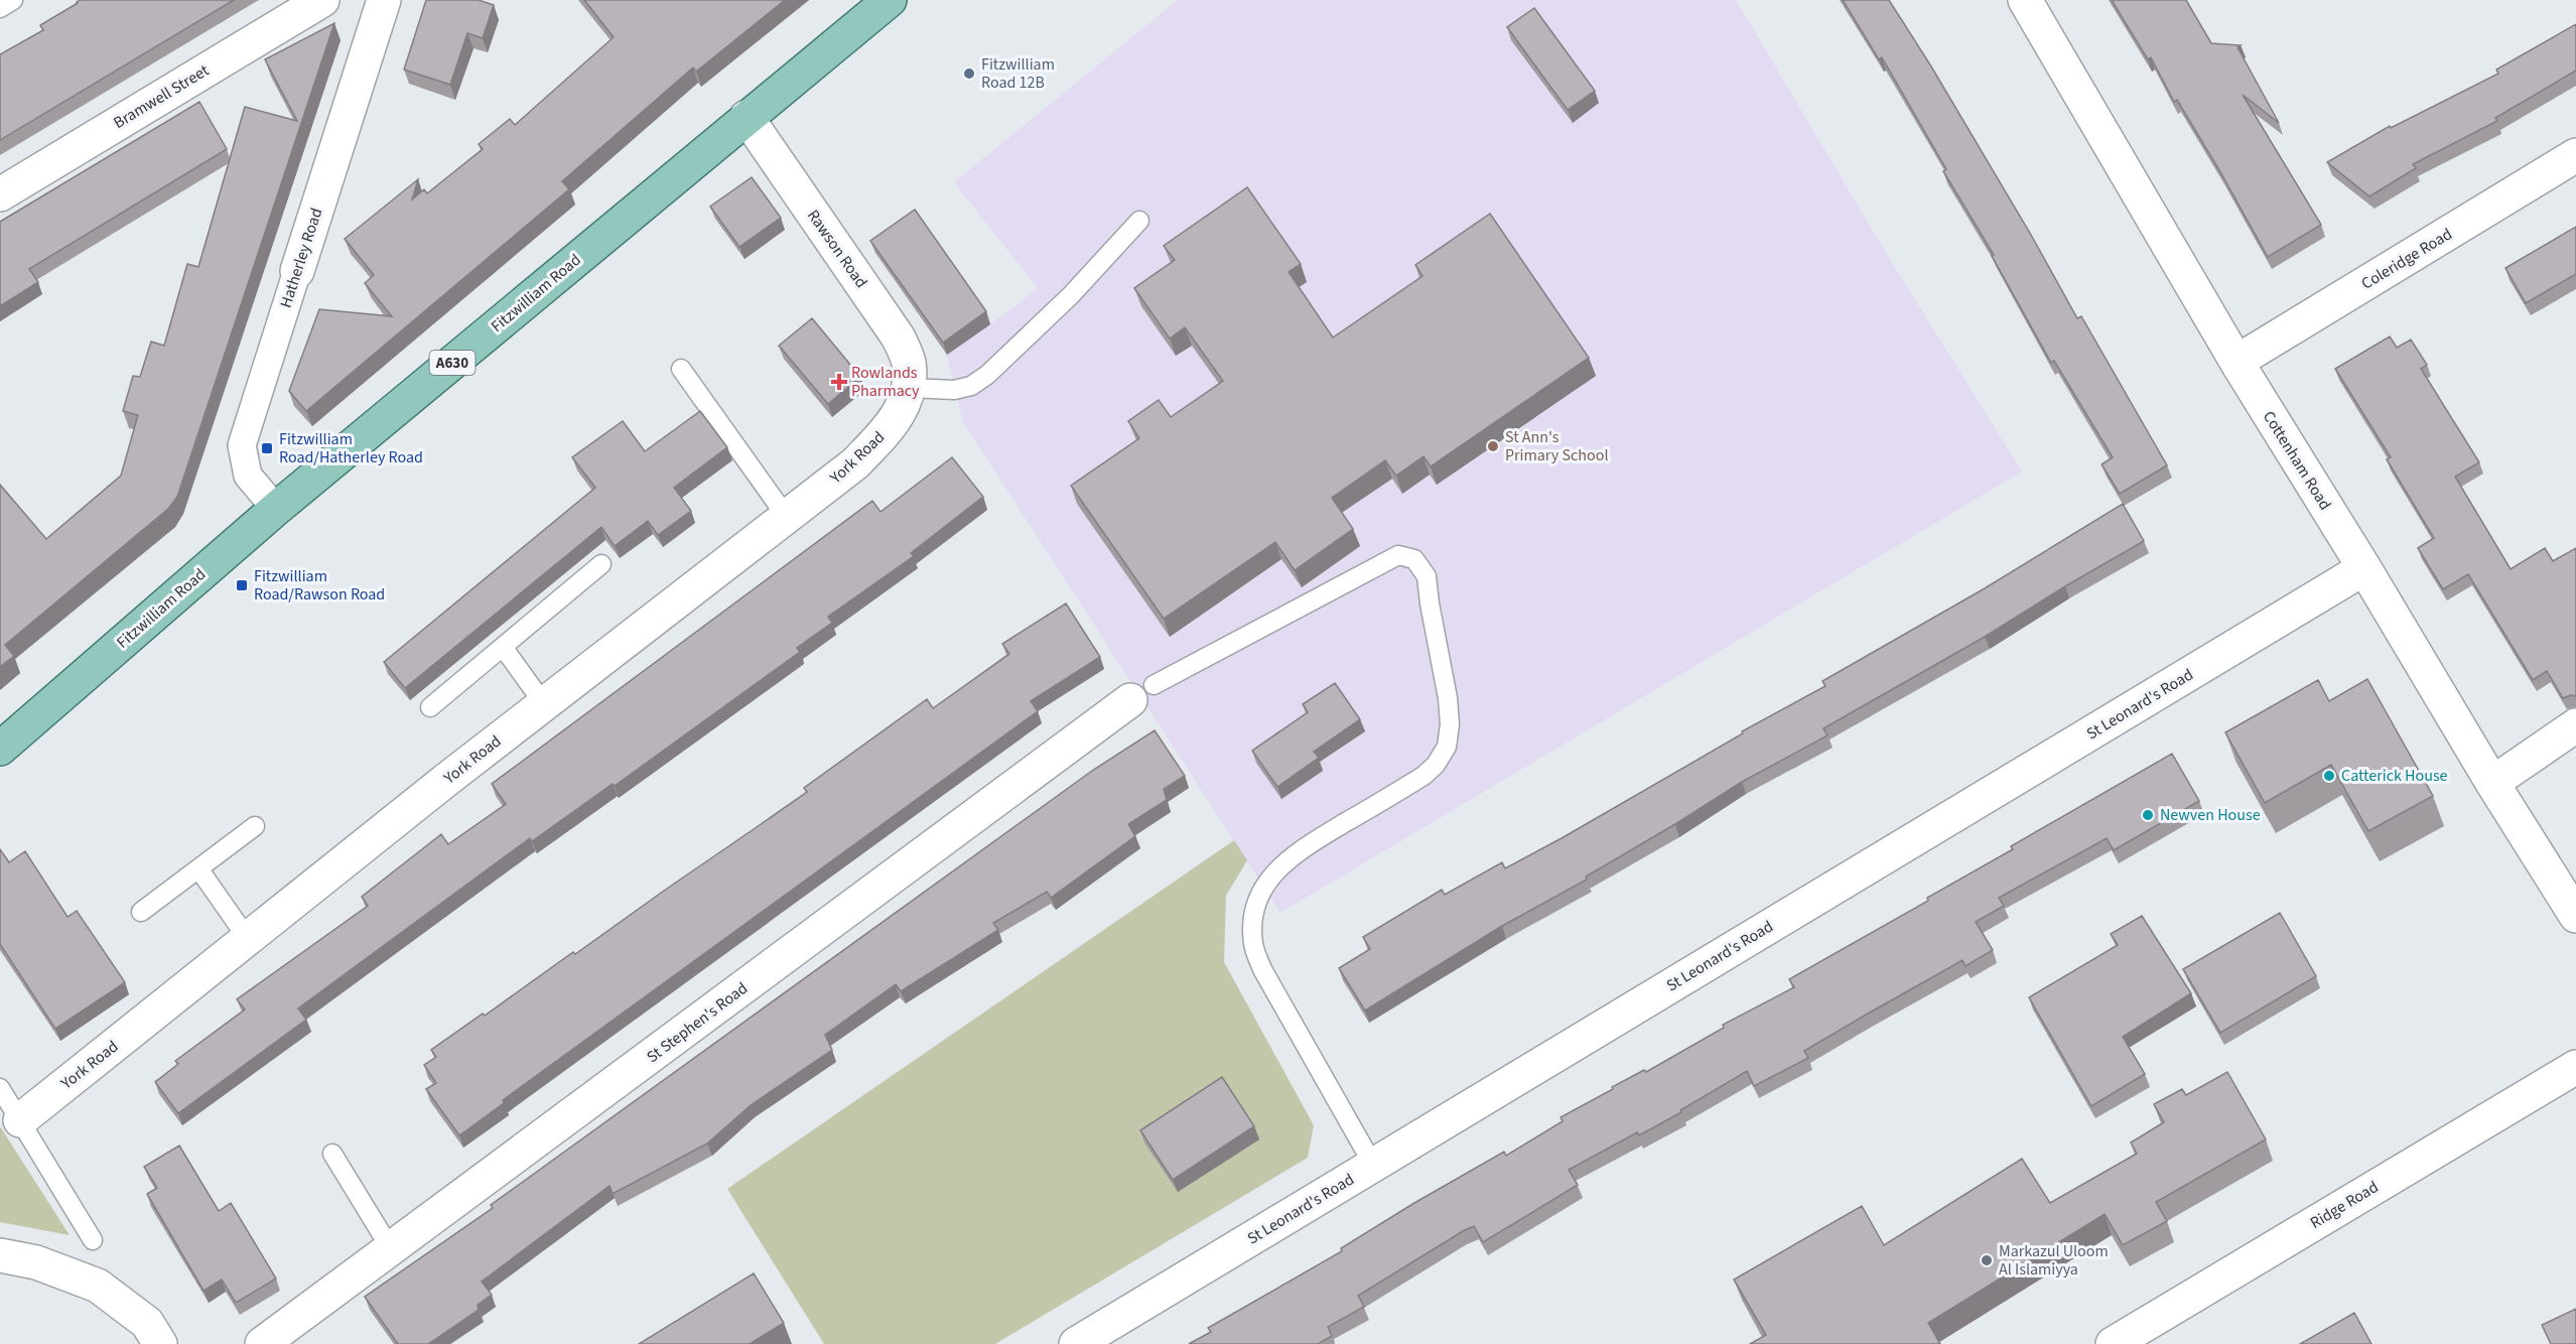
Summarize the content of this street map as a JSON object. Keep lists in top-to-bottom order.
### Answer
{
  "streets": {
    "main road": ["Fitzwilliam Road", "A630"],
    "street": [
      "Bramwell Street",
      "Rawson Road",
      "Hatherley Road",
      "Coleridge Road",
      "York Road",
      "Cottenham Road",
      "St Leonard's Road",
      "St Stephen's Road",
      "Ridge Road"
    ]
  },
  "crossings": [
    ["Rawson Road", "Fitzwilliam Road"],
    ["Rawson Road", "York Road"],
    ["Hatherley Road", "Fitzwilliam Road"],
    ["Coleridge Road", "Cottenham Road"],
    ["Cottenham Road", "St Leonard's Road"]
  ],
  "places": {
    "other": [
      "Fitzwilliam Road 12B",
      "St Ann's Primary School",
      "Catterick House",
      "Newven House",
      "Markazul Uloom Al Islamiyya"
    ],
    "health": ["Rowlands Pharmacy"],
    "transit": ["Fitzwilliam Road/Hatherley Road", "Fitzwilliam Road/Rawson Road"]
  }
}
